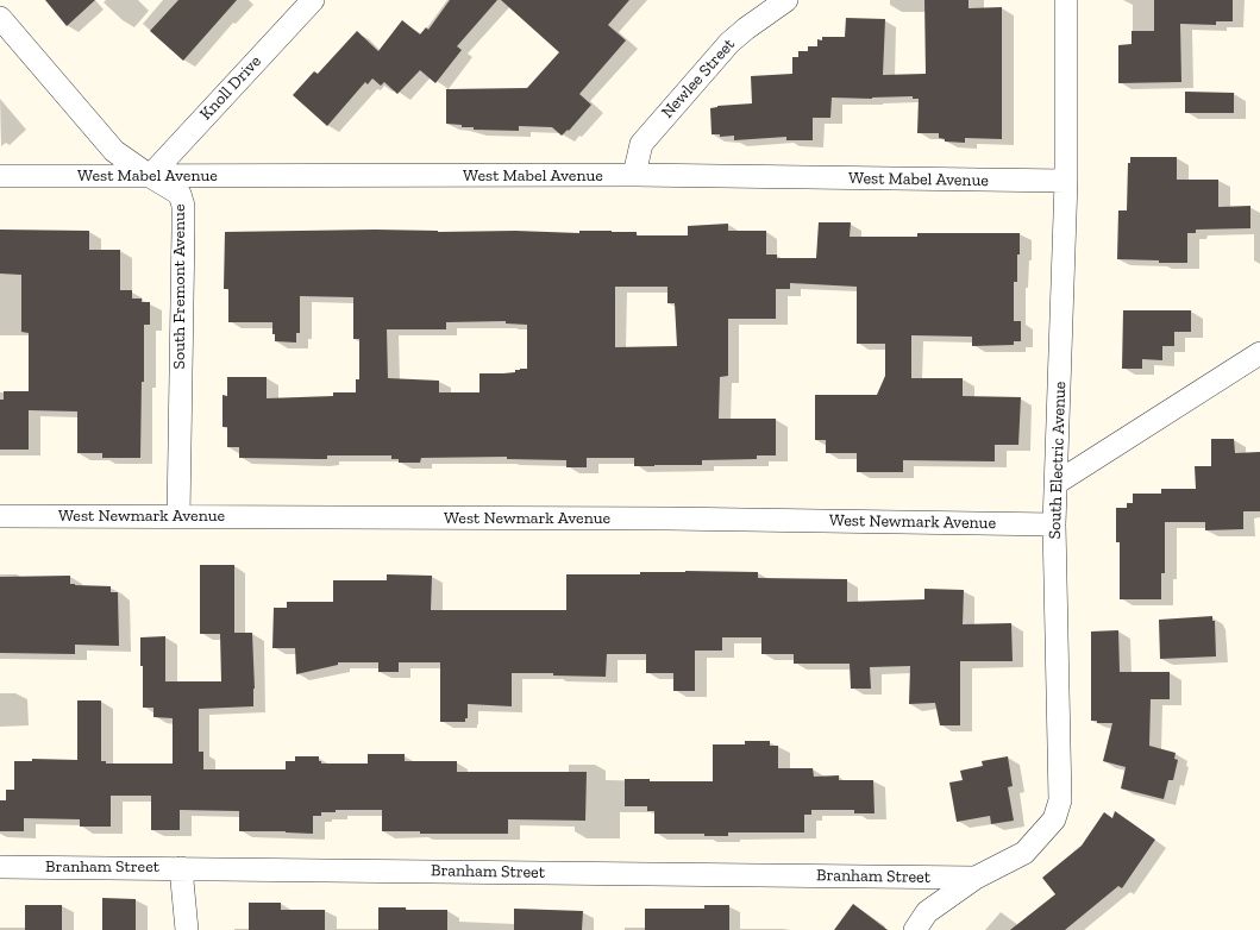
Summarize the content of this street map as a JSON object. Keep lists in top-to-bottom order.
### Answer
{
  "streets": {
    "street": [
      "Newlee Street",
      "Knoll Drive",
      "West Mabel Avenue",
      "South Fremont Avenue",
      "South Electric Avenue",
      "West Newmark Avenue",
      "Branham Street"
    ]
  },
  "crossings": [
    ["Newlee Street", "West Mabel Avenue"],
    ["Knoll Drive", "West Mabel Avenue"],
    ["Knoll Drive", "South Fremont Avenue"],
    ["West Mabel Avenue", "South Fremont Avenue"],
    ["West Mabel Avenue", "South Electric Avenue"],
    ["South Fremont Avenue", "West Newmark Avenue"],
    ["South Electric Avenue", "West Newmark Avenue"],
    ["South Electric Avenue", "Branham Street"]
  ]
}
